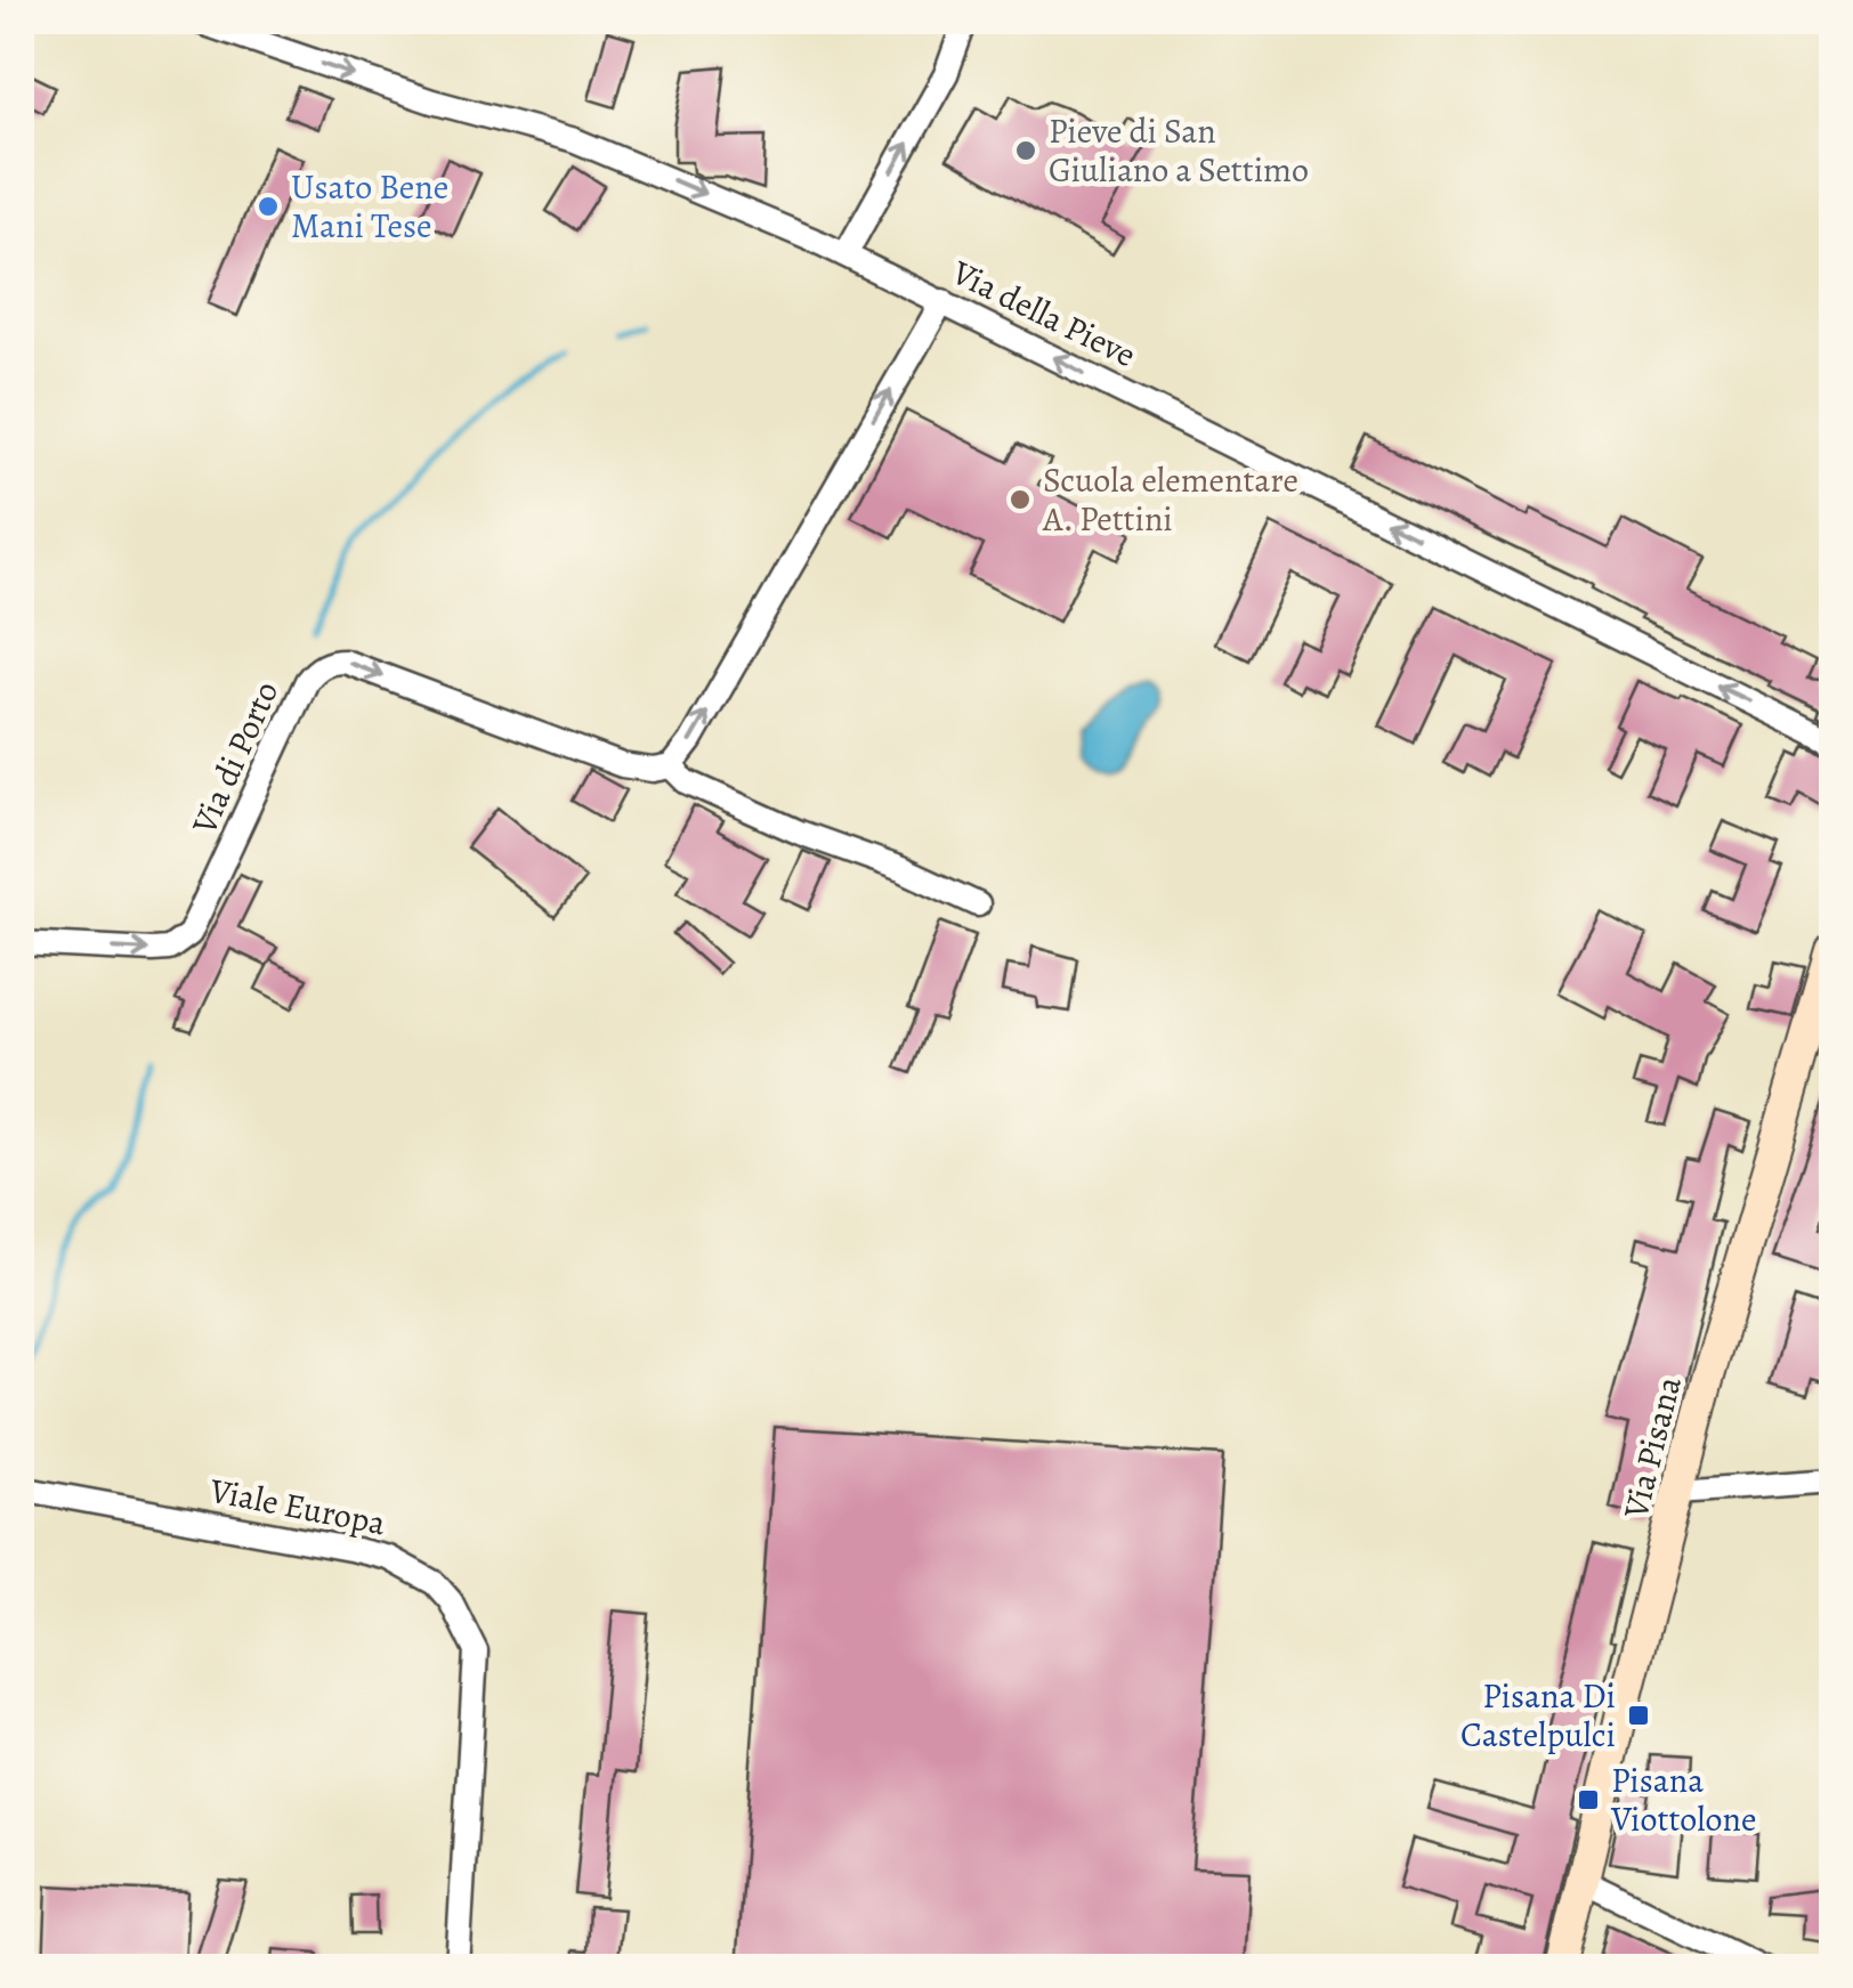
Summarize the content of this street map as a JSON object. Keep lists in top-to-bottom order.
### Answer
{
  "streets": {
    "main road": ["Via Pisana"],
    "street": ["Via della Pieve", "Via di Porto", "Viale Europa"]
  },
  "places": {
    "other": ["Pieve di San Giuliano a Settimo", "Usato Bene Mani Tese", "Scuola elementare A. Pettini"],
    "transit": ["Pisana Di Castelpulci", "Pisana Viottolone"]
  }
}
